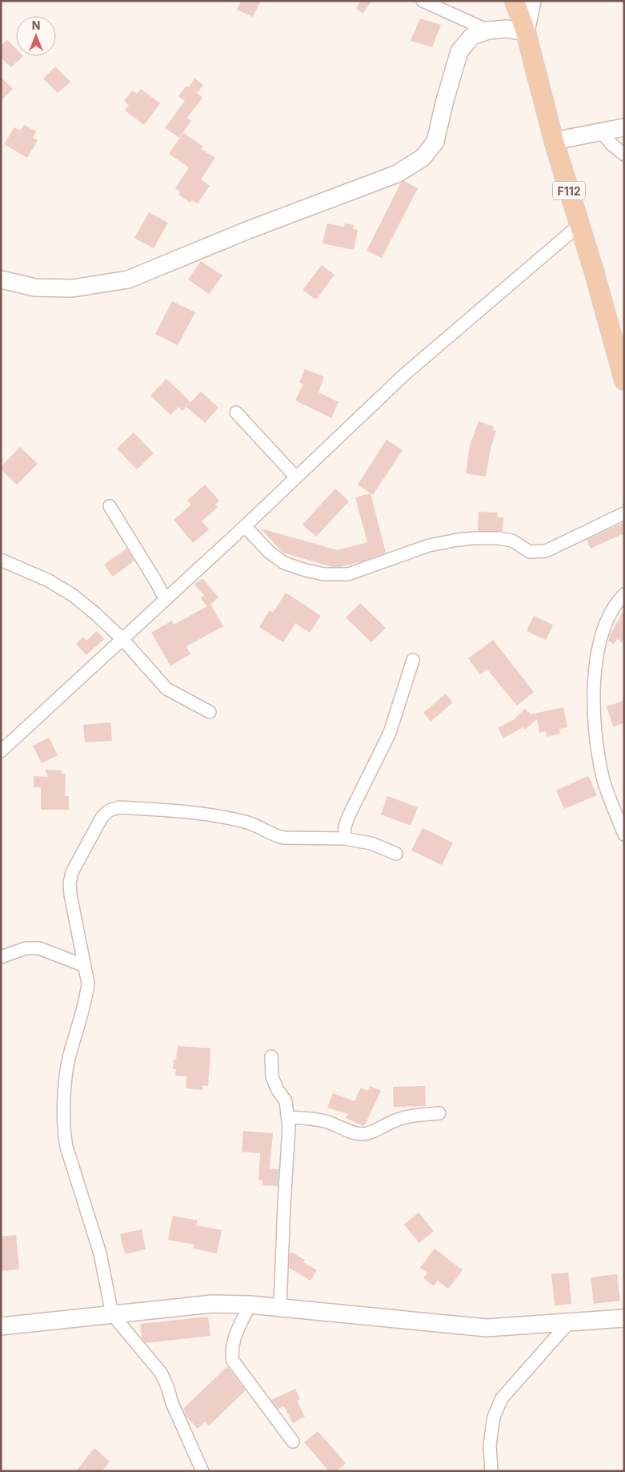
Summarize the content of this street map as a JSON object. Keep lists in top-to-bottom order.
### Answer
{
  "streets": {
    "main road": ["F112"]
  },
  "north": "top"
}
